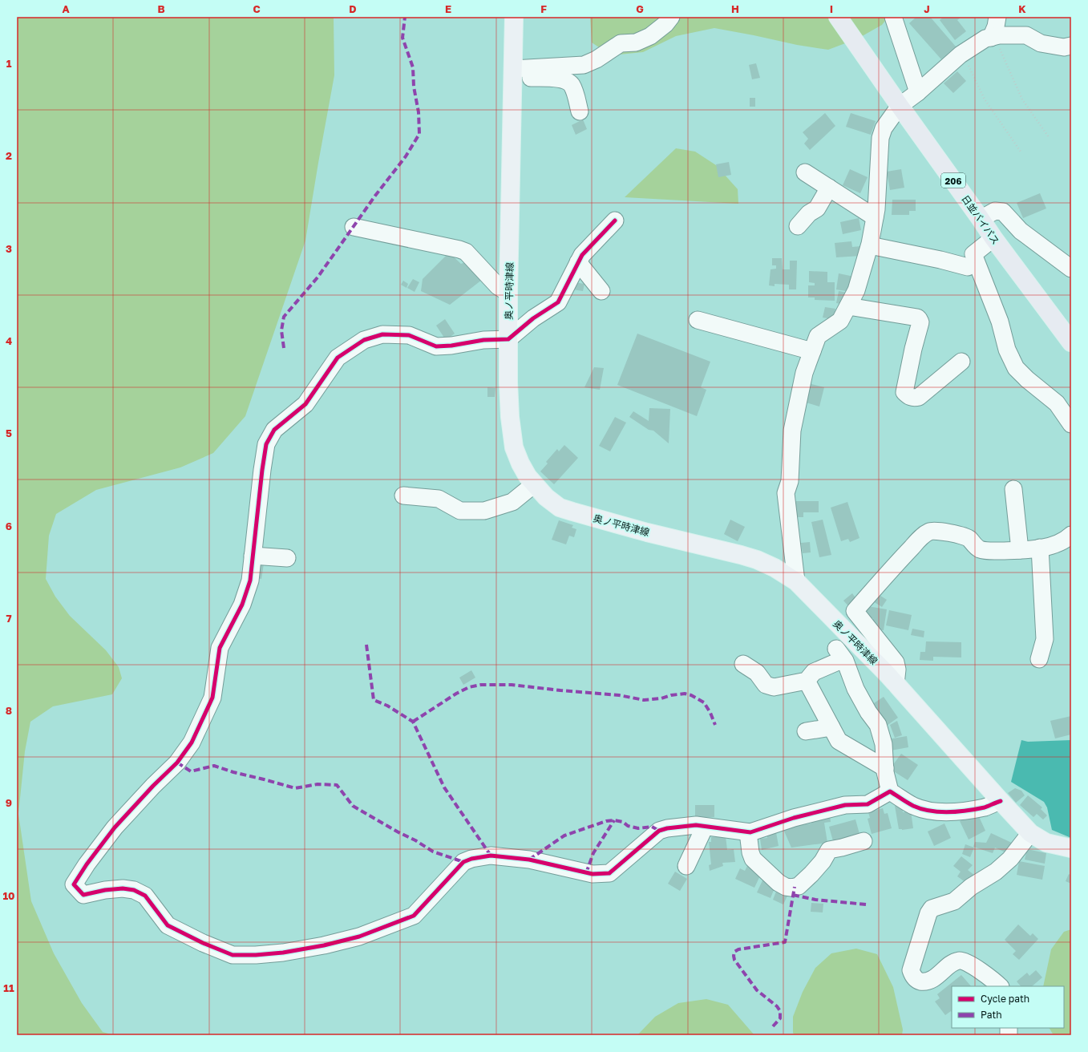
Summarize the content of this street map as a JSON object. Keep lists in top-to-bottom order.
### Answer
{
  "streets": {
    "highway": ["206", "日並バイパス"],
    "main road": ["奥ノ平時津線"]
  },
  "legend": ["Cycle path", "Path"],
  "grid": {
    "columns": [
      "A",
      "B",
      "C",
      "D",
      "E",
      "F",
      "G",
      "H",
      "I",
      "J",
      "K"
    ],
    "rows": [
      "1",
      "2",
      "3",
      "4",
      "5",
      "6",
      "7",
      "8",
      "9",
      "10",
      "11"
    ]
  }
}
